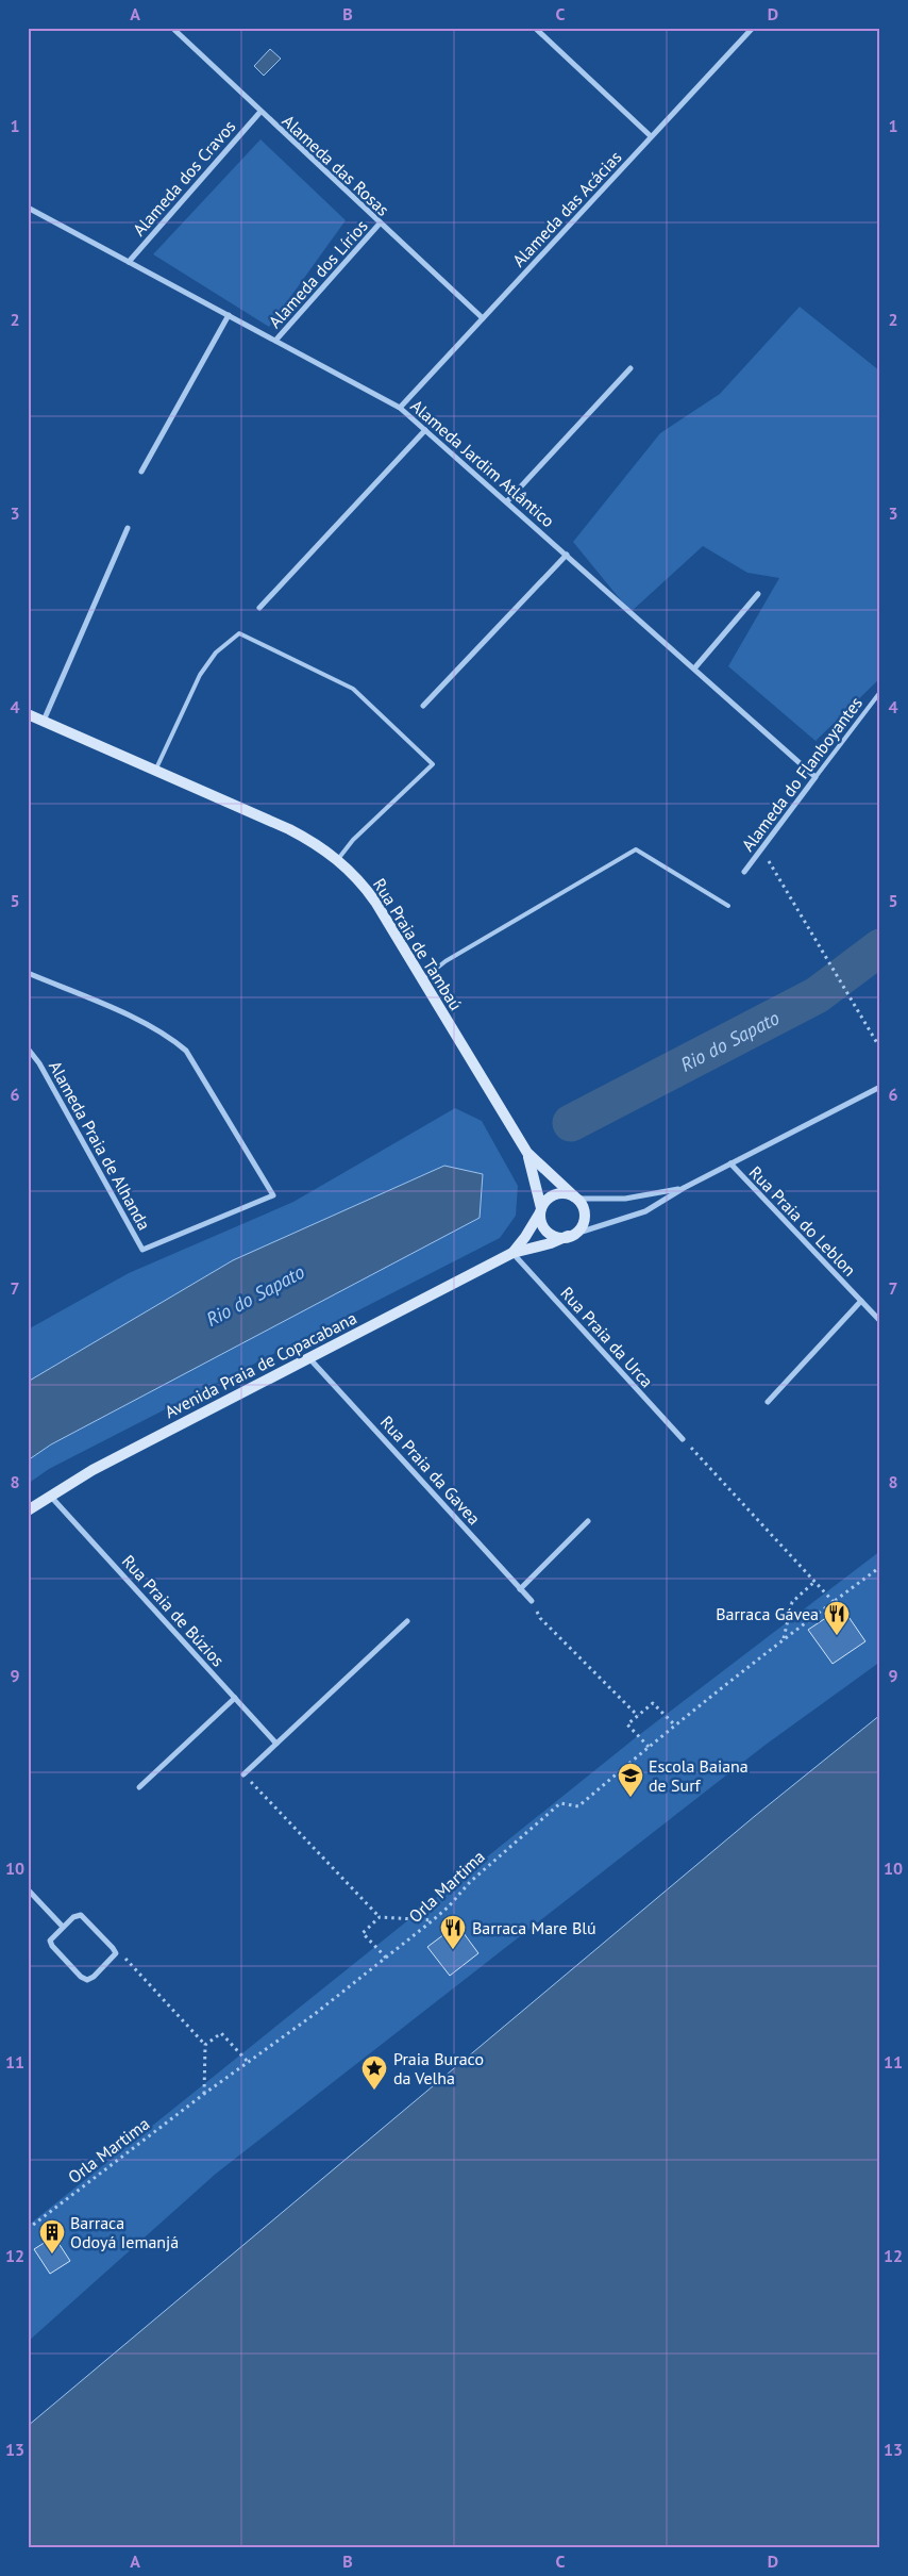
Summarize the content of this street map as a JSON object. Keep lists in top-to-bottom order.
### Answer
{
  "streets": {
    "street": [
      "Alameda das Rosas",
      "Alameda dos Cravos",
      "Alameda das Acácias",
      "Alameda dos Lírios",
      "Alameda Jardim Atlântico",
      "Alameda do Flanboyantes",
      "Rua Praia de Tambaú",
      "Alameda Praia de Alhanda",
      "Rua Praia do Leblon",
      "Rua Praia da Urca",
      "Avenida Praia de Copacabana",
      "Rua Praia da Gavea",
      "Rua Praia de Búzios"
    ],
    "path": ["Orla Martima"]
  },
  "crossings": [
    ["Alameda das Rosas", "Alameda dos Cravos"],
    ["Alameda das Rosas", "Alameda das Acácias"],
    ["Alameda das Rosas", "Alameda dos Lírios"],
    ["Alameda dos Cravos", "Alameda Jardim Atlântico"],
    ["Alameda das Acácias", "Alameda Jardim Atlântico"],
    ["Alameda dos Lírios", "Alameda Jardim Atlântico"],
    ["Alameda Jardim Atlântico", "Alameda do Flanboyantes"],
    ["Rua Praia de Tambaú", "Avenida Praia de Copacabana"],
    ["Rua Praia do Leblon", "Avenida Praia de Copacabana"],
    ["Rua Praia da Urca", "Avenida Praia de Copacabana"],
    ["Avenida Praia de Copacabana", "Rua Praia da Gavea"],
    ["Avenida Praia de Copacabana", "Rua Praia de Búzios"]
  ],
  "water": ["Rio do Sapato"],
  "places": {
    "restaurant": ["Barraca Gávea", "Barraca Mare Blú"],
    "school or university": ["Escola Baiana de Surf"],
    "place": ["Praia Buraco da Velha"],
    "building": ["Barraca Odoyá Iemanjá"]
  },
  "grid": {
    "columns": [
      "A",
      "B",
      "C",
      "D"
    ],
    "rows": [
      "1",
      "2",
      "3",
      "4",
      "5",
      "6",
      "7",
      "8",
      "9",
      "10",
      "11",
      "12",
      "13"
    ]
  }
}
